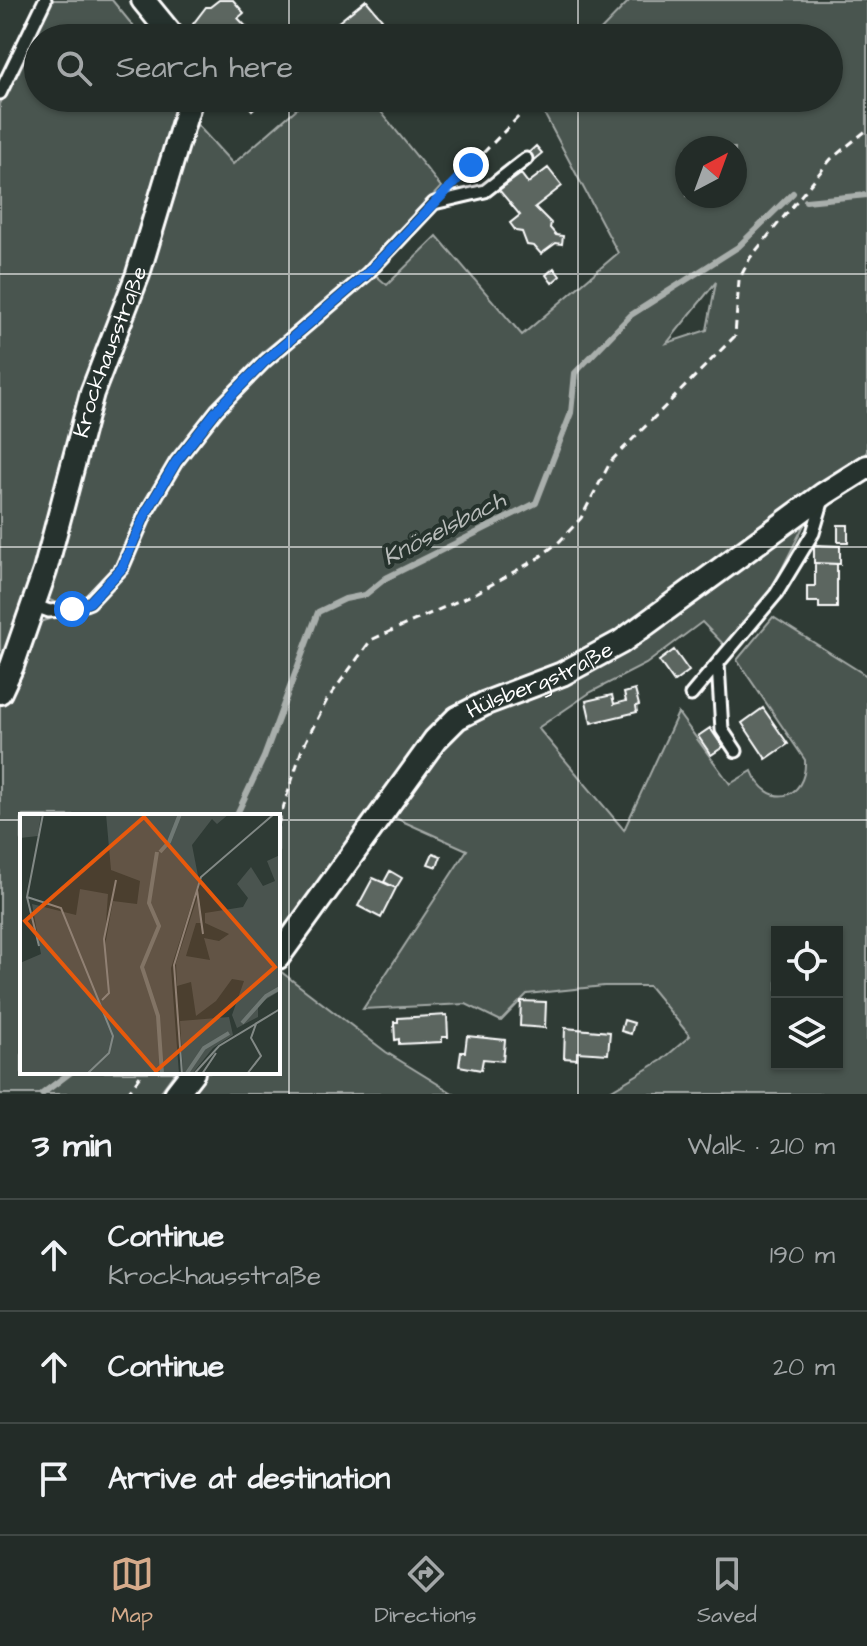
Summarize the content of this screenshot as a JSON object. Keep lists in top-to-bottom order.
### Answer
{
  "streets": {
    "street": ["Krockhausstraße", "Hülsbergstraße"]
  },
  "water": ["Knöselsbach"],
  "north": "top right",
  "page": {
    "search": "Search here",
    "heading": ["3 min", "Walk · 210 m"],
    "list": [
      ["Continue", "Krockhausstraße", "190 m"],
      ["Continue", "20 m"],
      "Arrive at destination"
    ],
    "nav": ["Map", "Directions", "Saved"]
  }
}
